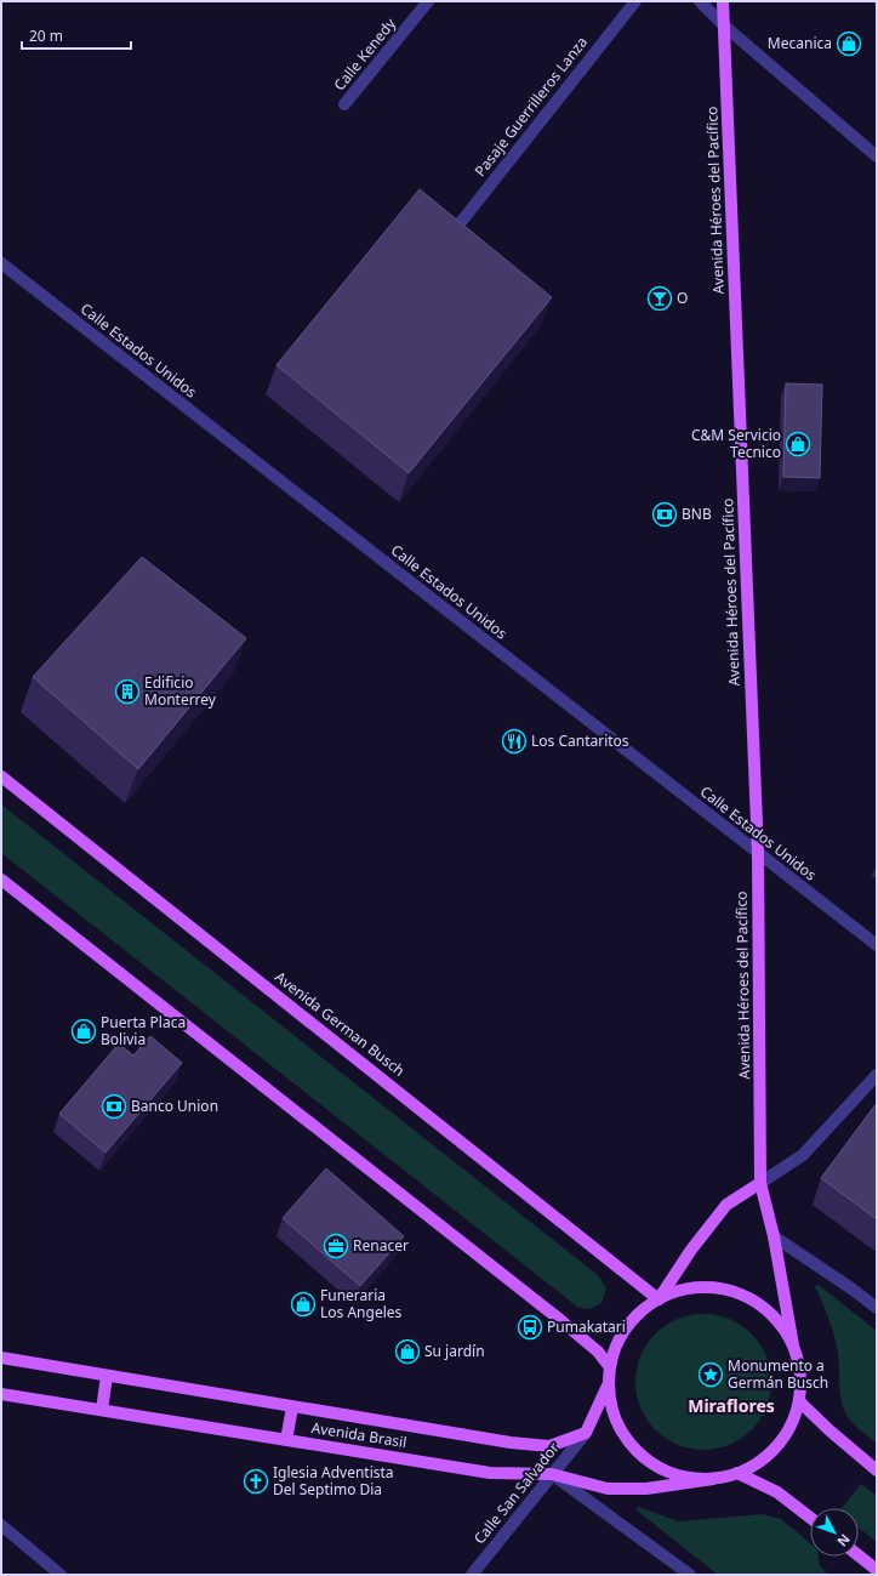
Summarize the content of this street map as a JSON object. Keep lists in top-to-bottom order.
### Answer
{
  "streets": {
    "main road": ["Avenida Héroes del Pacífico", "Avenida German Busch", "Avenida Brasil"],
    "street": [
      "Calle Kenedy",
      "Pasaje Guerrilleros Lanza",
      "Calle Estados Unidos",
      "Calle San Salvador"
    ]
  },
  "crossings": [
    ["Avenida Héroes del Pacífico", "Calle Estados Unidos"],
    ["Avenida Brasil", "Calle San Salvador"]
  ],
  "districts": ["Miraflores"],
  "places": {
    "shop": [
      "Mecanica",
      "C&M Servicio Tecnico",
      "Puerta Placa Bolivia",
      "Funeraria Los Angeles",
      "Su jardín"
    ],
    "bar": ["O"],
    "bank": ["BNB", "Banco Union"],
    "building": ["Edificio Monterrey"],
    "restaurant": ["Los Cantaritos"],
    "office": ["Renacer"],
    "bus stop": ["Pumakatari"],
    "place": ["Monumento a Germán Busch"],
    "church": ["Iglesia Adventista Del Septimo Dia"]
  },
  "scale_bar": "20 m",
  "north": "bottom right"
}
